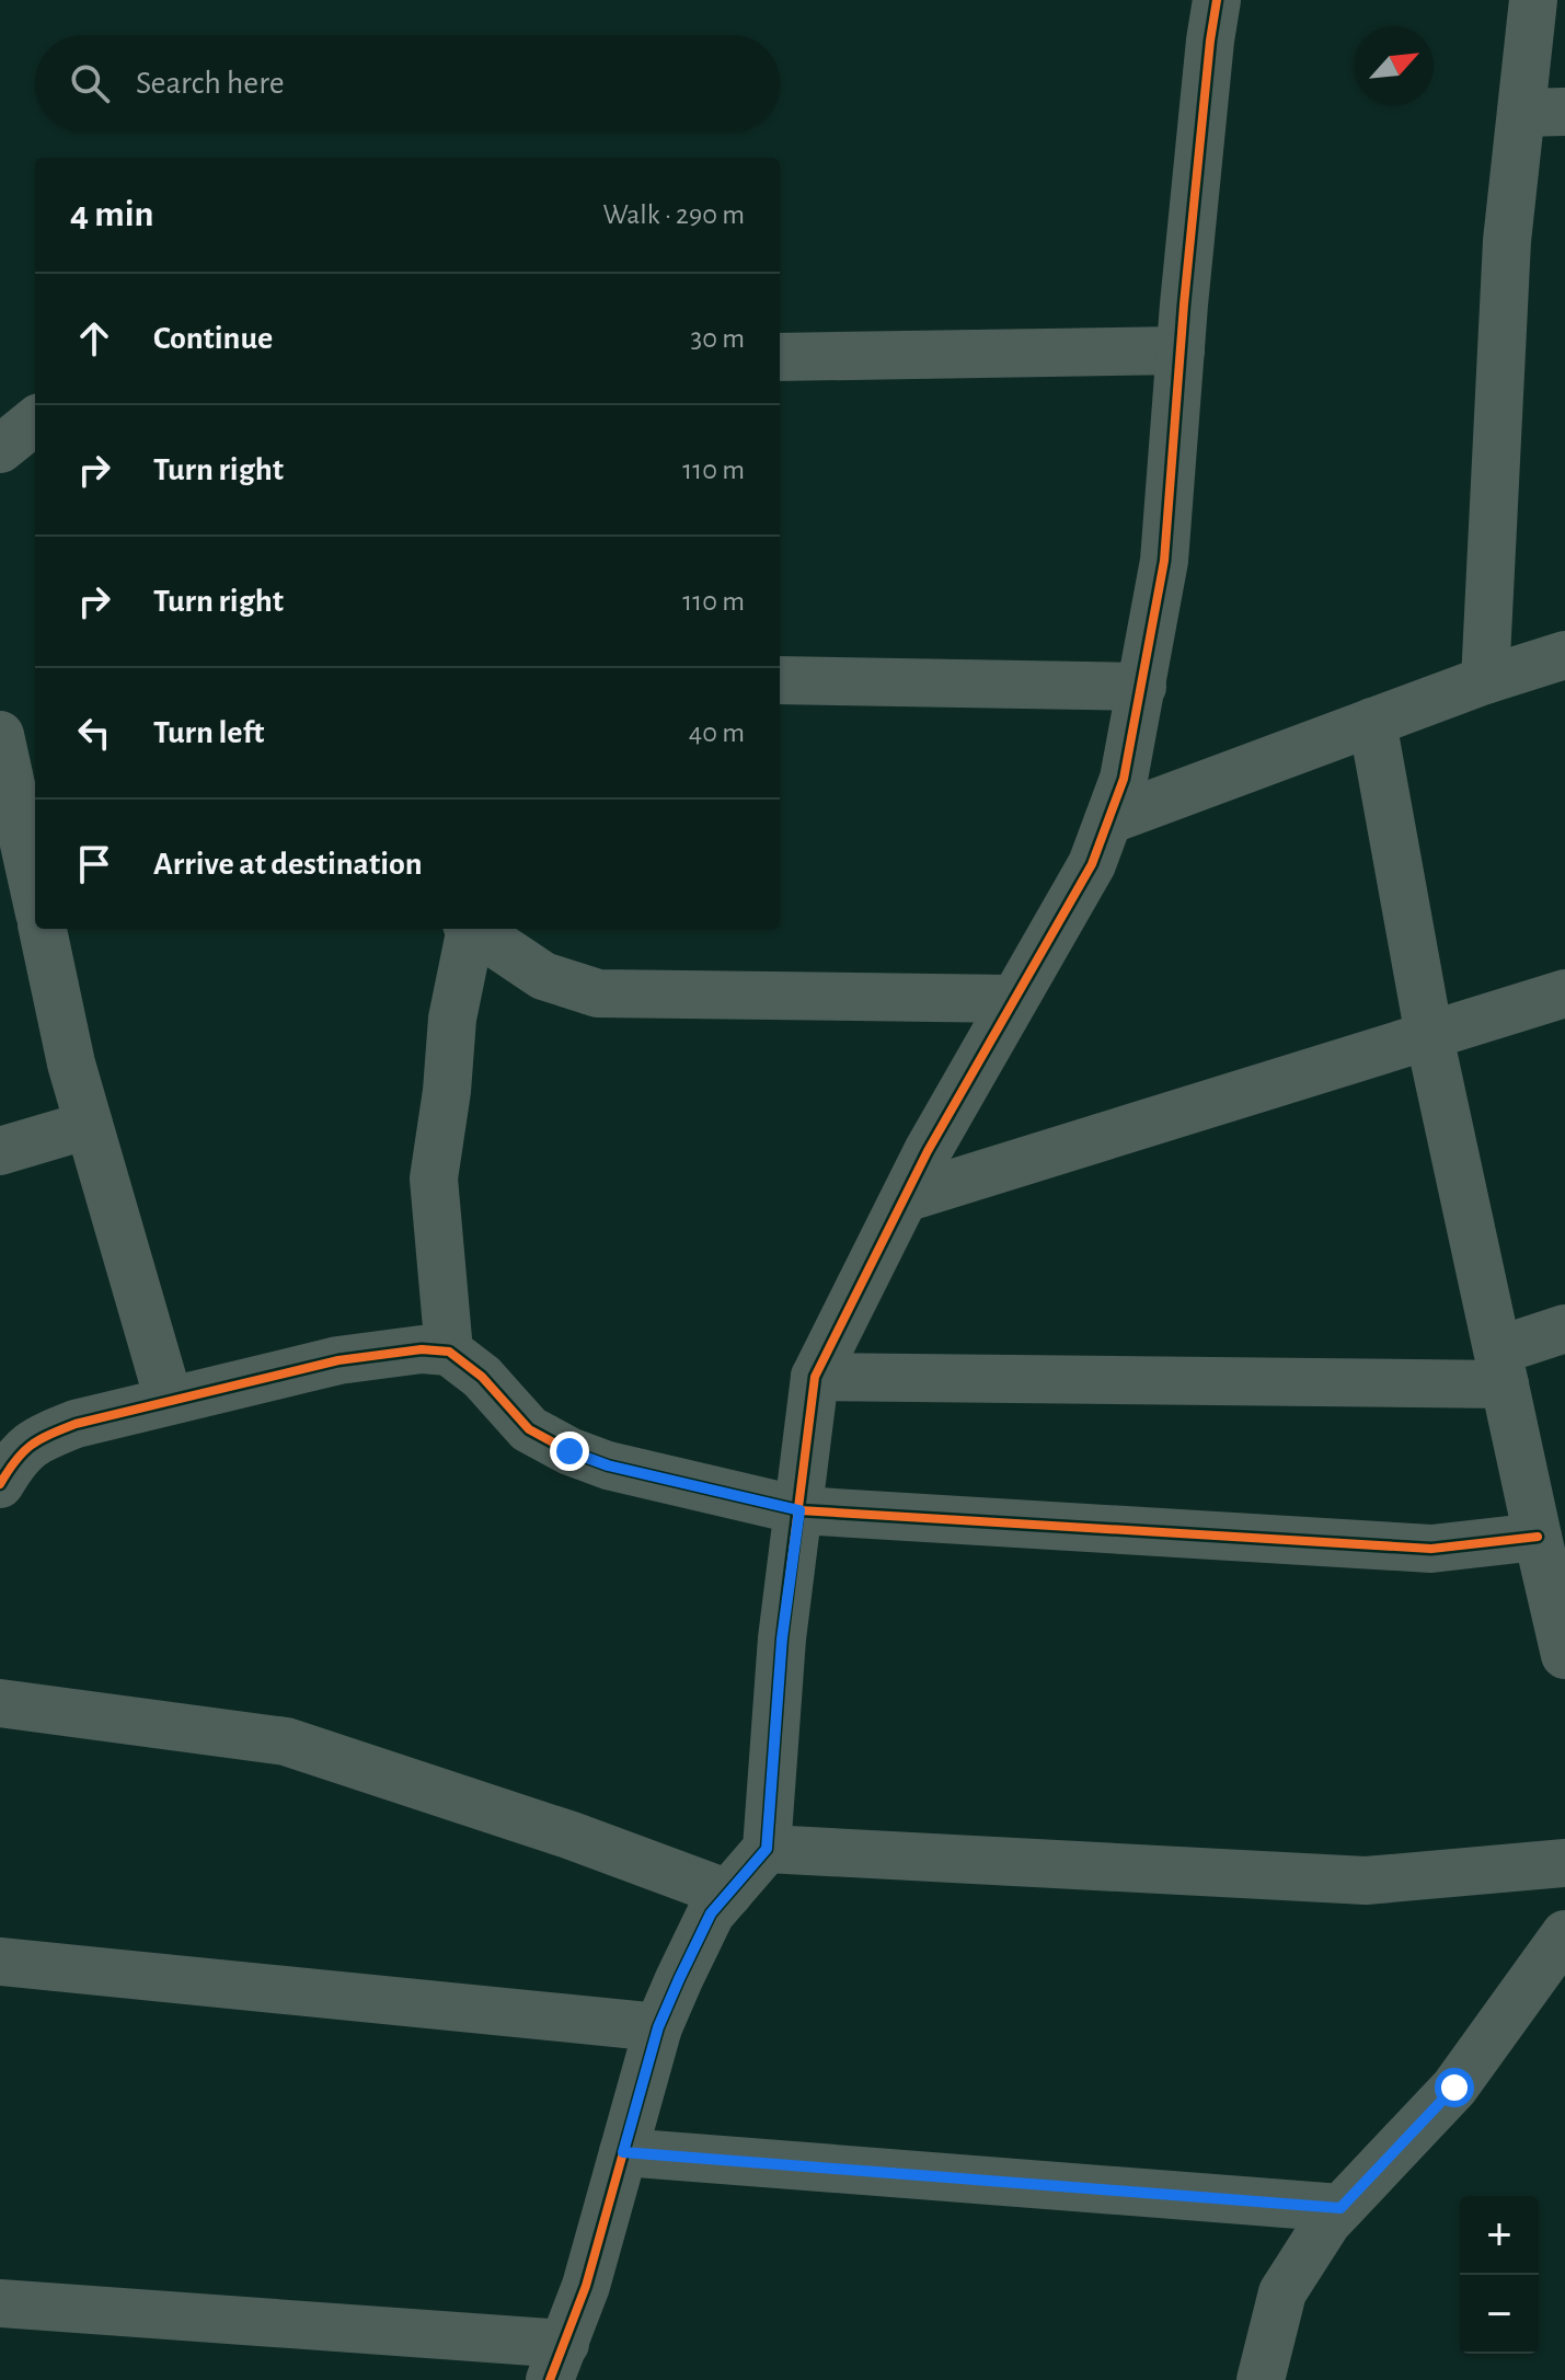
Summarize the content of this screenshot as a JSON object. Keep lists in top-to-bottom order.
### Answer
{
  "north": "top right",
  "page": {
    "search": "Search here",
    "heading": ["4 min", "Walk · 290 m"],
    "list": [
      ["Continue", "30 m"],
      ["Turn right", "110 m"],
      ["Turn right", "110 m"],
      ["Turn left", "40 m"],
      "Arrive at destination"
    ],
    "map_buttons": ["+", "−"]
  }
}
